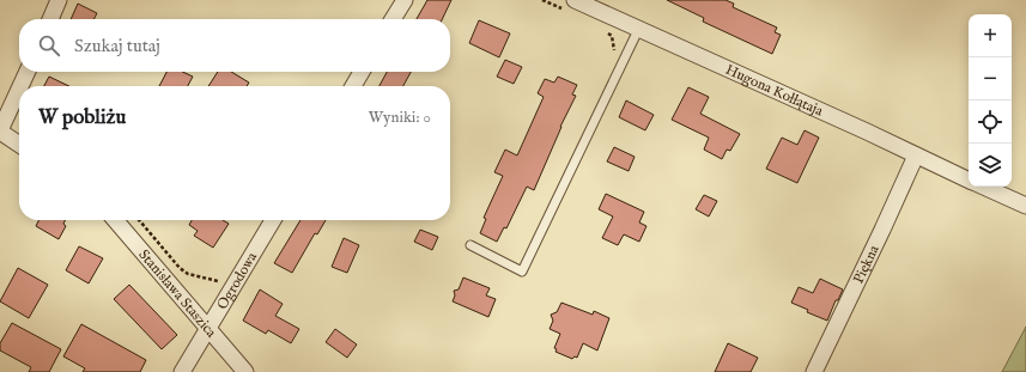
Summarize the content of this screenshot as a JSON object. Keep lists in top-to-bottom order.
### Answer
{
  "streets": {
    "street": [
      "Hugona Kołłątaja",
      "Piękna",
      "Ogrodowa",
      "Stanisława Staszica"
    ]
  },
  "crossings": [
    ["Hugona Kołłątaja", "Piękna"],
    ["Ogrodowa", "Stanisława Staszica"]
  ],
  "page": {
    "map_buttons": ["+", "−"],
    "search": "Szukaj tutaj",
    "heading": ["W pobliżu", "Wyniki: 0"]
  }
}
